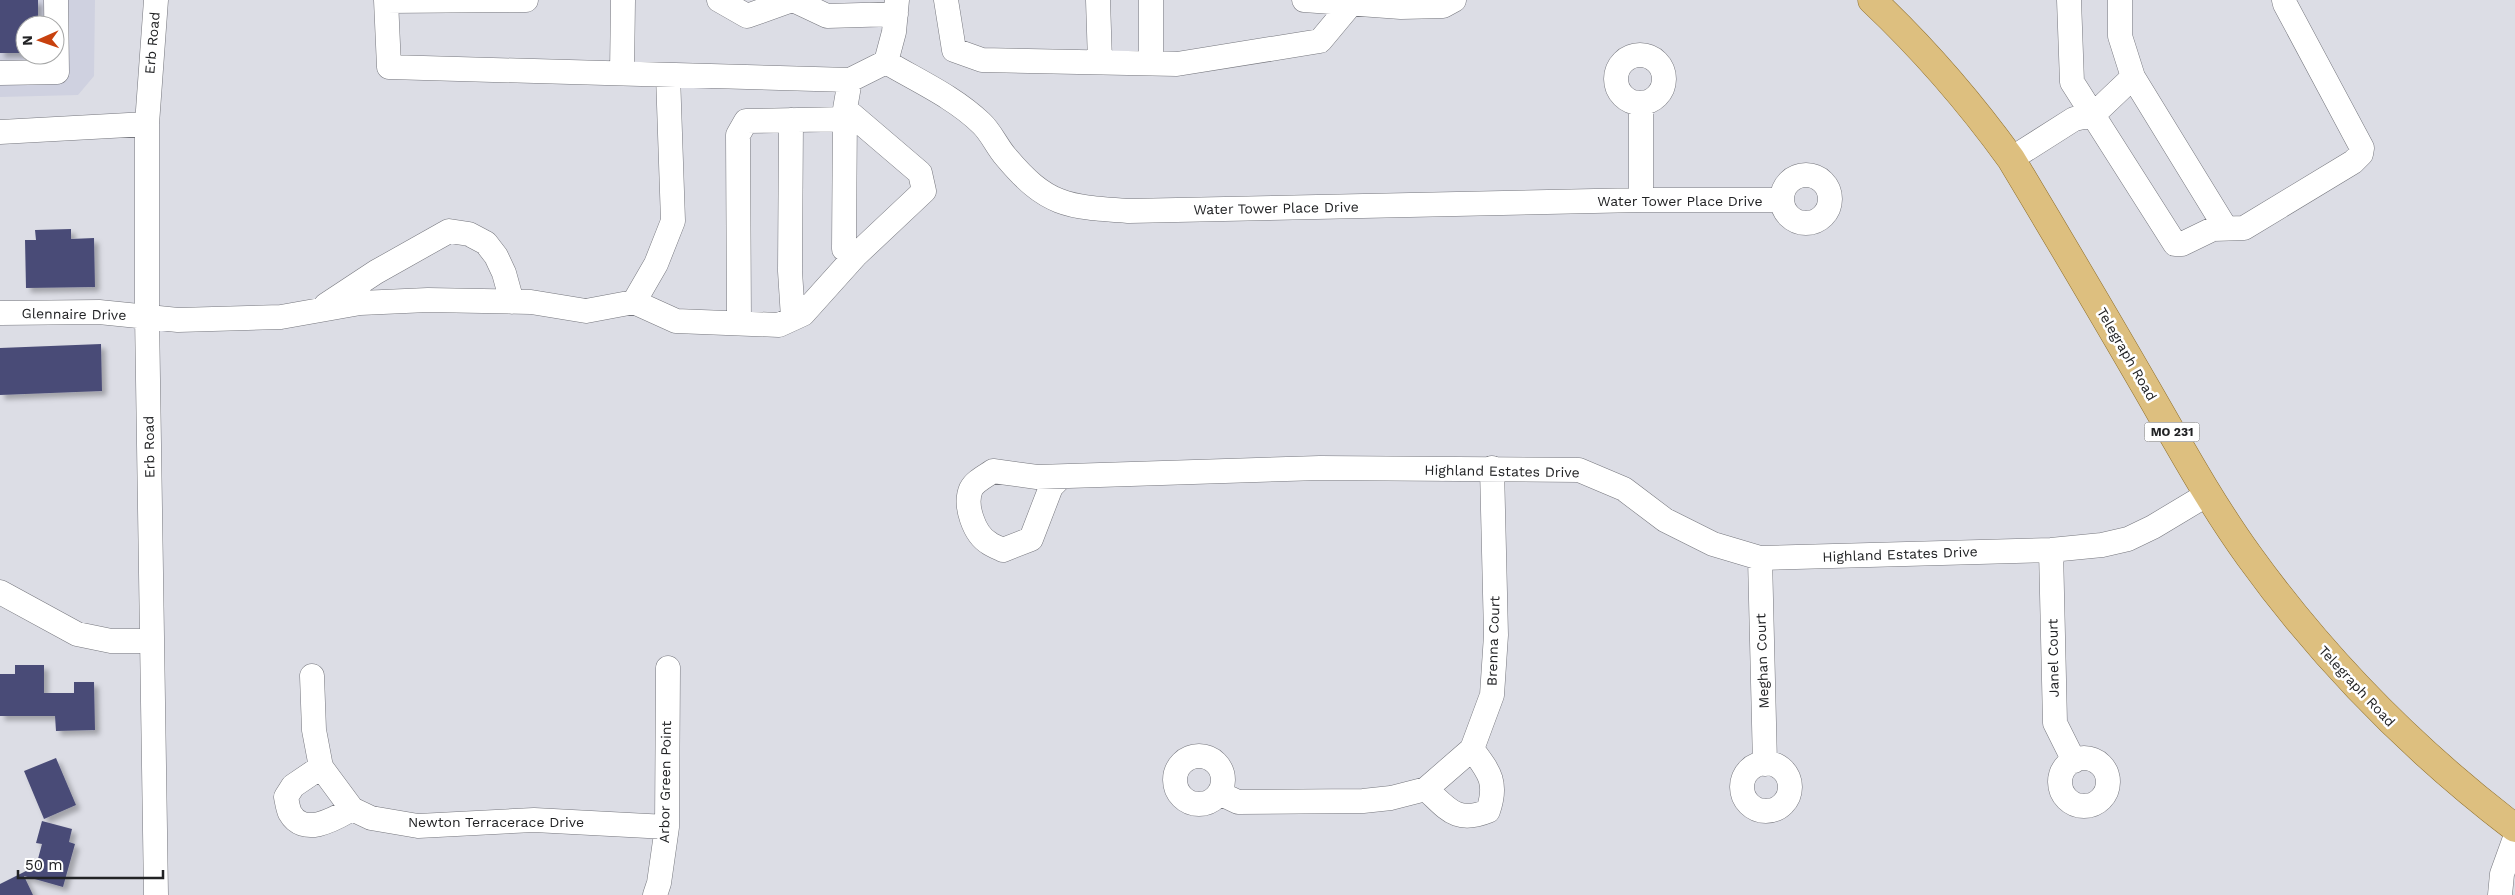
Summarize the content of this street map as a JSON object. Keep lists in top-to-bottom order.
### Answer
{
  "streets": {
    "main road": ["Telegraph Road", "MO 231"],
    "street": [
      "Erb Road",
      "Water Tower Place Drive",
      "Glennaire Drive",
      "Highland Estates Drive",
      "Brenna Court",
      "Janel Court",
      "Meghan Court",
      "Arbor Green Point",
      "Newton Terracerace Drive"
    ]
  },
  "crossings": [
    ["Erb Road", "Glennaire Drive"],
    ["Telegraph Road", "Highland Estates Drive"],
    ["Highland Estates Drive", "Brenna Court"],
    ["Highland Estates Drive", "Janel Court"],
    ["Highland Estates Drive", "Meghan Court"],
    ["Arbor Green Point", "Newton Terracerace Drive"]
  ],
  "scale_bar": "50 m",
  "north": "left"
}
